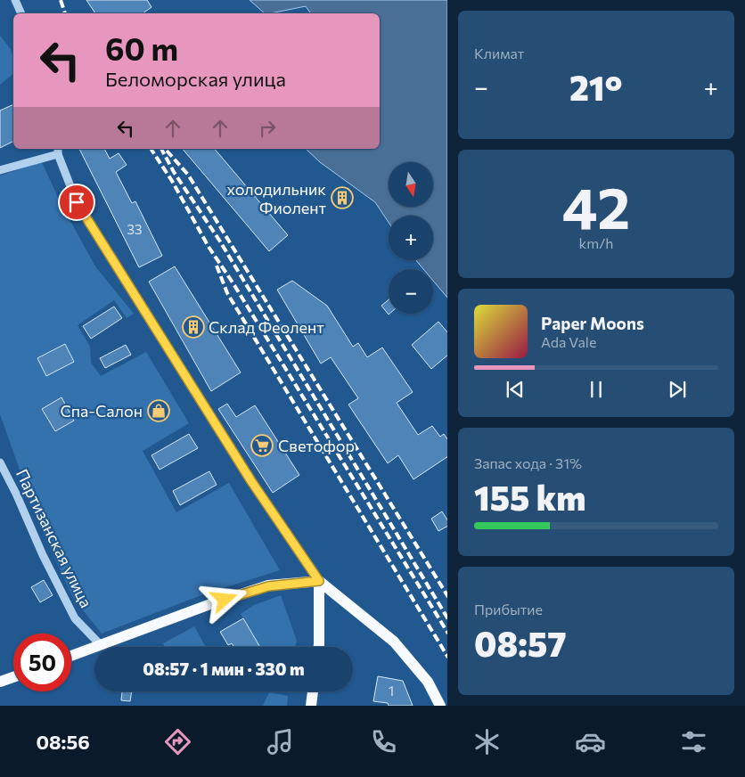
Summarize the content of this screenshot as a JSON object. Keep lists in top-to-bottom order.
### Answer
{
  "streets": {
    "street": ["Партизанская улица"]
  },
  "places": {
    "building": ["холодильник Фиолент", "Склад Феолент"],
    "shop": ["Спа-Салон"],
    "supermarket": ["Светофор"]
  },
  "house_numbers": ["33", "1"],
  "north": "bottom",
  "page": {
    "tile": [
      "Климат",
      ["42", "km/h"],
      ["Запас хода · 31%", "155 km"],
      ["Прибытие", "08:57"]
    ],
    "turn": ["60 m", "Беломорская улица"],
    "heat": ["−", "21°", "+"],
    "map_buttons": ["+", "−"],
    "song": ["Paper Moons", "Ada Vale"],
    "limit": "50",
    "trip": "08:57 · 1 мин · 330 m",
    "tabs": "08:56"
  }
}
